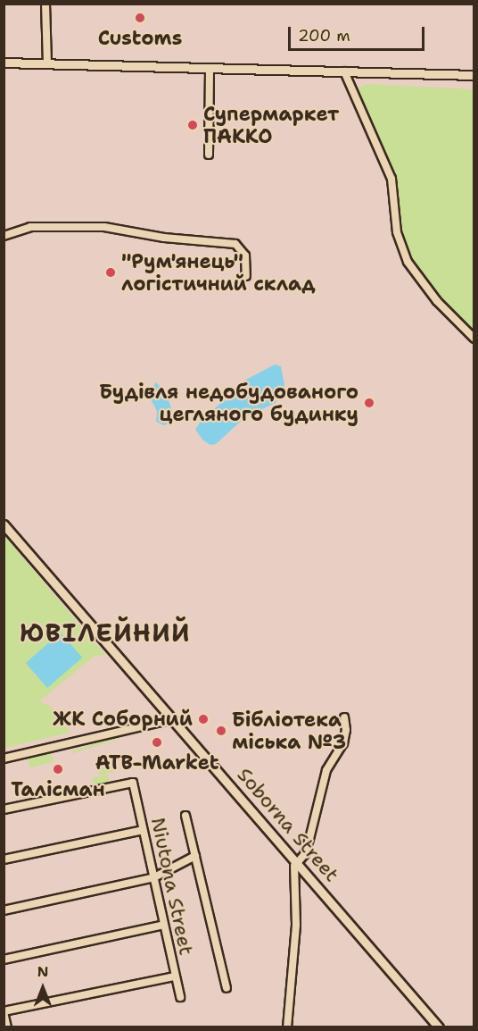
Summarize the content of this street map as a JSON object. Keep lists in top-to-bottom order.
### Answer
{
  "streets": {
    "main road": ["Soborna Street"],
    "street": ["Niutona Street"]
  },
  "districts": ["ЮВІЛЕЙНИЙ"],
  "places": [
    "Customs",
    "Супермаркет ПАККО",
    "\"Рум'янець\" логістичний склад",
    "Будівля недобудованого цегляного будинку",
    "ЖК Соборний",
    "Бібліотека міська №3",
    "ATB-Market",
    "Талісман"
  ],
  "scale_bar": "200 m",
  "north": "top"
}
